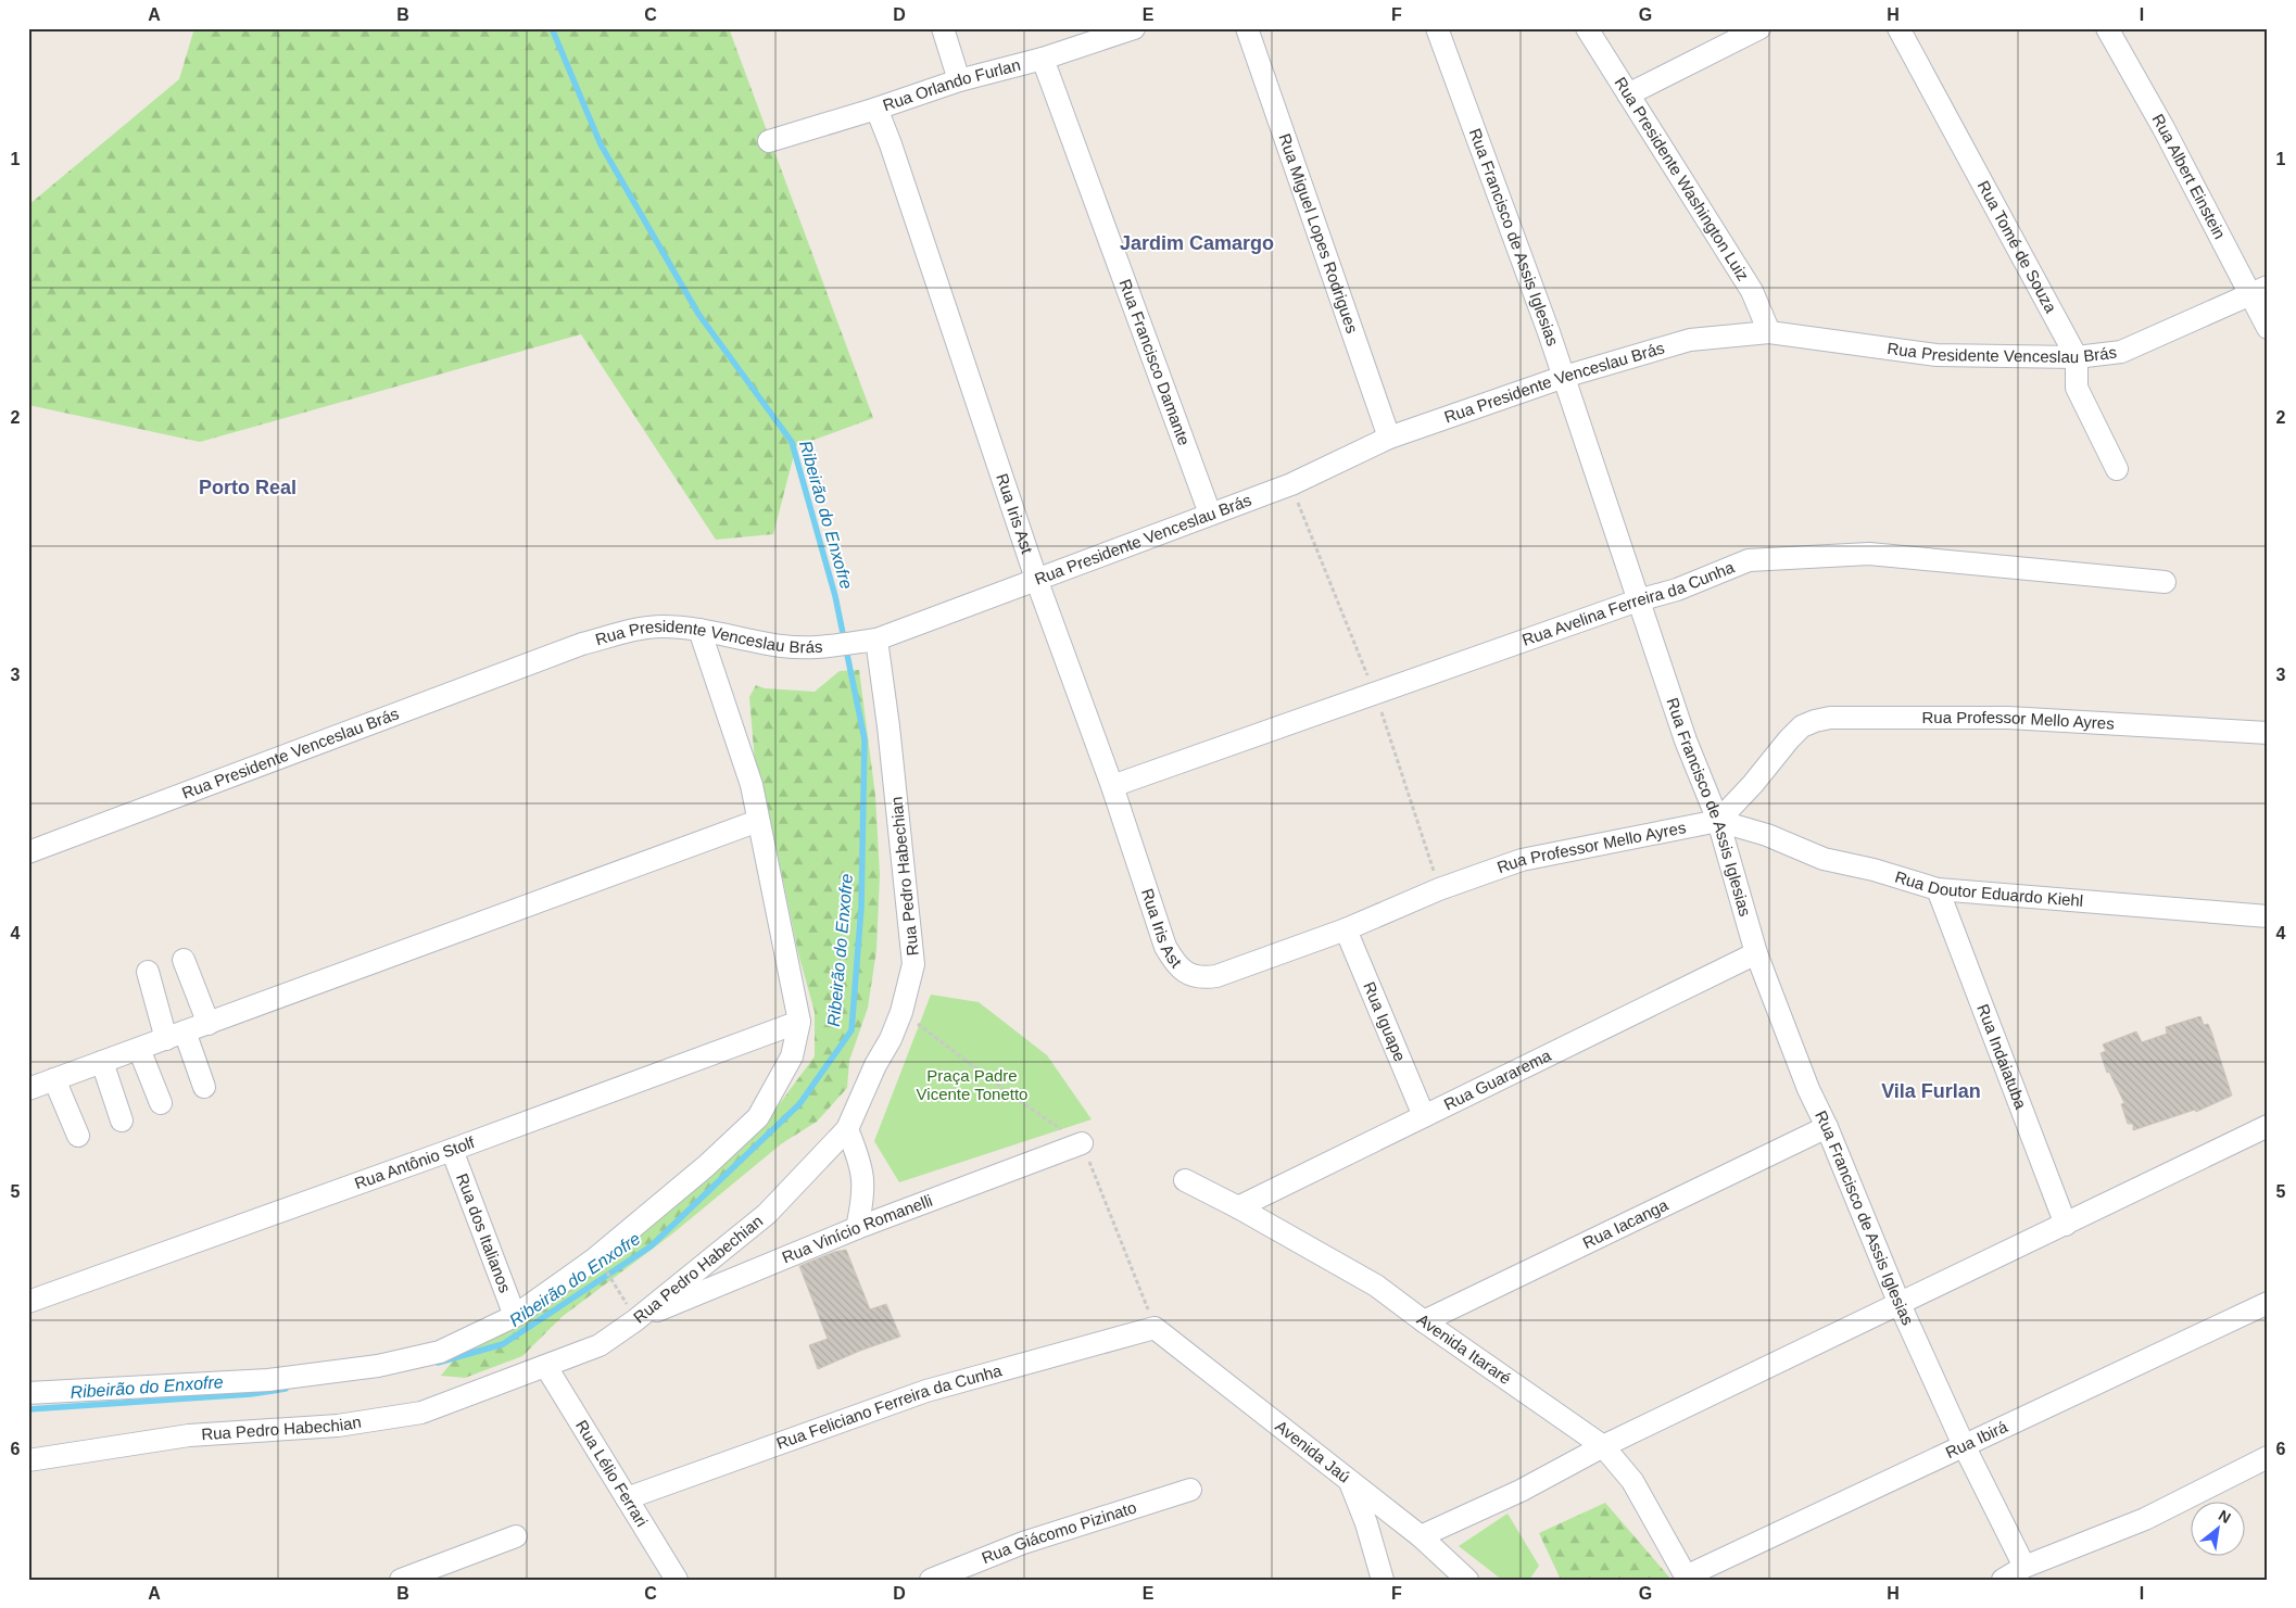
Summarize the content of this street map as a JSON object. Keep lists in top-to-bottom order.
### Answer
{
  "streets": {
    "street": [
      "Rua Orlando Furlan",
      "Rua Presidente Washington Luiz",
      "Rua Albert Einstein",
      "Rua Miguel Lopes Rodrigues",
      "Rua Francisco de Assis Iglesias",
      "Rua Tomé de Souza",
      "Rua Presidente Venceslau Brás",
      "Rua Francisco Damante",
      "Rua Iris Ast",
      "Rua Avelina Ferreira da Cunha",
      "Rua Professor Mello Ayres",
      "Rua Pedro Habechian",
      "Rua Doutor Eduardo Kiehl",
      "Rua Iguape",
      "Rua Indaiatuba",
      "Rua Guararema",
      "Rua Antônio Stolf",
      "Rua Iacanga",
      "Rua Vinício Romanelli",
      "Rua dos Italianos",
      "Avenida Itararé",
      "Rua Feliciano Ferreira da Cunha",
      "Rua Ibirá",
      "Avenida Jaú",
      "Rua Lélio Ferrari",
      "Rua Giácomo Pizinato"
    ]
  },
  "crossings": [
    ["Rua Orlando Furlan", "Rua Francisco Damante"],
    ["Rua Orlando Furlan", "Rua Iris Ast"],
    ["Rua Presidente Washington Luiz", "Rua Presidente Venceslau Brás"],
    ["Rua Albert Einstein", "Rua Presidente Venceslau Brás"],
    ["Rua Miguel Lopes Rodrigues", "Rua Presidente Venceslau Brás"],
    ["Rua Francisco de Assis Iglesias", "Rua Presidente Venceslau Brás"],
    ["Rua Francisco de Assis Iglesias", "Rua Avelina Ferreira da Cunha"],
    ["Rua Francisco de Assis Iglesias", "Rua Professor Mello Ayres"],
    ["Rua Francisco de Assis Iglesias", "Rua Doutor Eduardo Kiehl"],
    ["Rua Francisco de Assis Iglesias", "Rua Guararema"],
    ["Rua Francisco de Assis Iglesias", "Rua Iacanga"],
    ["Rua Francisco de Assis Iglesias", "Rua Ibirá"],
    ["Rua Tomé de Souza", "Rua Presidente Venceslau Brás"],
    ["Rua Presidente Venceslau Brás", "Rua Francisco Damante"],
    ["Rua Presidente Venceslau Brás", "Rua Iris Ast"],
    ["Rua Presidente Venceslau Brás", "Rua Pedro Habechian"],
    ["Rua Iris Ast", "Rua Avelina Ferreira da Cunha"],
    ["Rua Iris Ast", "Rua Professor Mello Ayres"],
    ["Rua Professor Mello Ayres", "Rua Doutor Eduardo Kiehl"],
    ["Rua Professor Mello Ayres", "Rua Iguape"],
    ["Rua Pedro Habechian", "Rua Vinício Romanelli"],
    ["Rua Pedro Habechian", "Rua Lélio Ferrari"],
    ["Rua Doutor Eduardo Kiehl", "Rua Indaiatuba"],
    ["Rua Iguape", "Rua Guararema"],
    ["Rua Guararema", "Avenida Itararé"],
    ["Rua Antônio Stolf", "Rua dos Italianos"],
    ["Rua Iacanga", "Avenida Itararé"],
    ["Avenida Itararé", "Rua Ibirá"],
    ["Rua Feliciano Ferreira da Cunha", "Avenida Jaú"],
    ["Rua Feliciano Ferreira da Cunha", "Rua Lélio Ferrari"]
  ],
  "districts": ["Jardim Camargo", "Porto Real", "Vila Furlan"],
  "water": ["Ribeirão do Enxofre"],
  "parks": ["Praça Padre Vicente Tonetto"],
  "north": "top right",
  "grid": {
    "columns": [
      "A",
      "B",
      "C",
      "D",
      "E",
      "F",
      "G",
      "H",
      "I"
    ],
    "rows": [
      "1",
      "2",
      "3",
      "4",
      "5",
      "6"
    ]
  }
}
